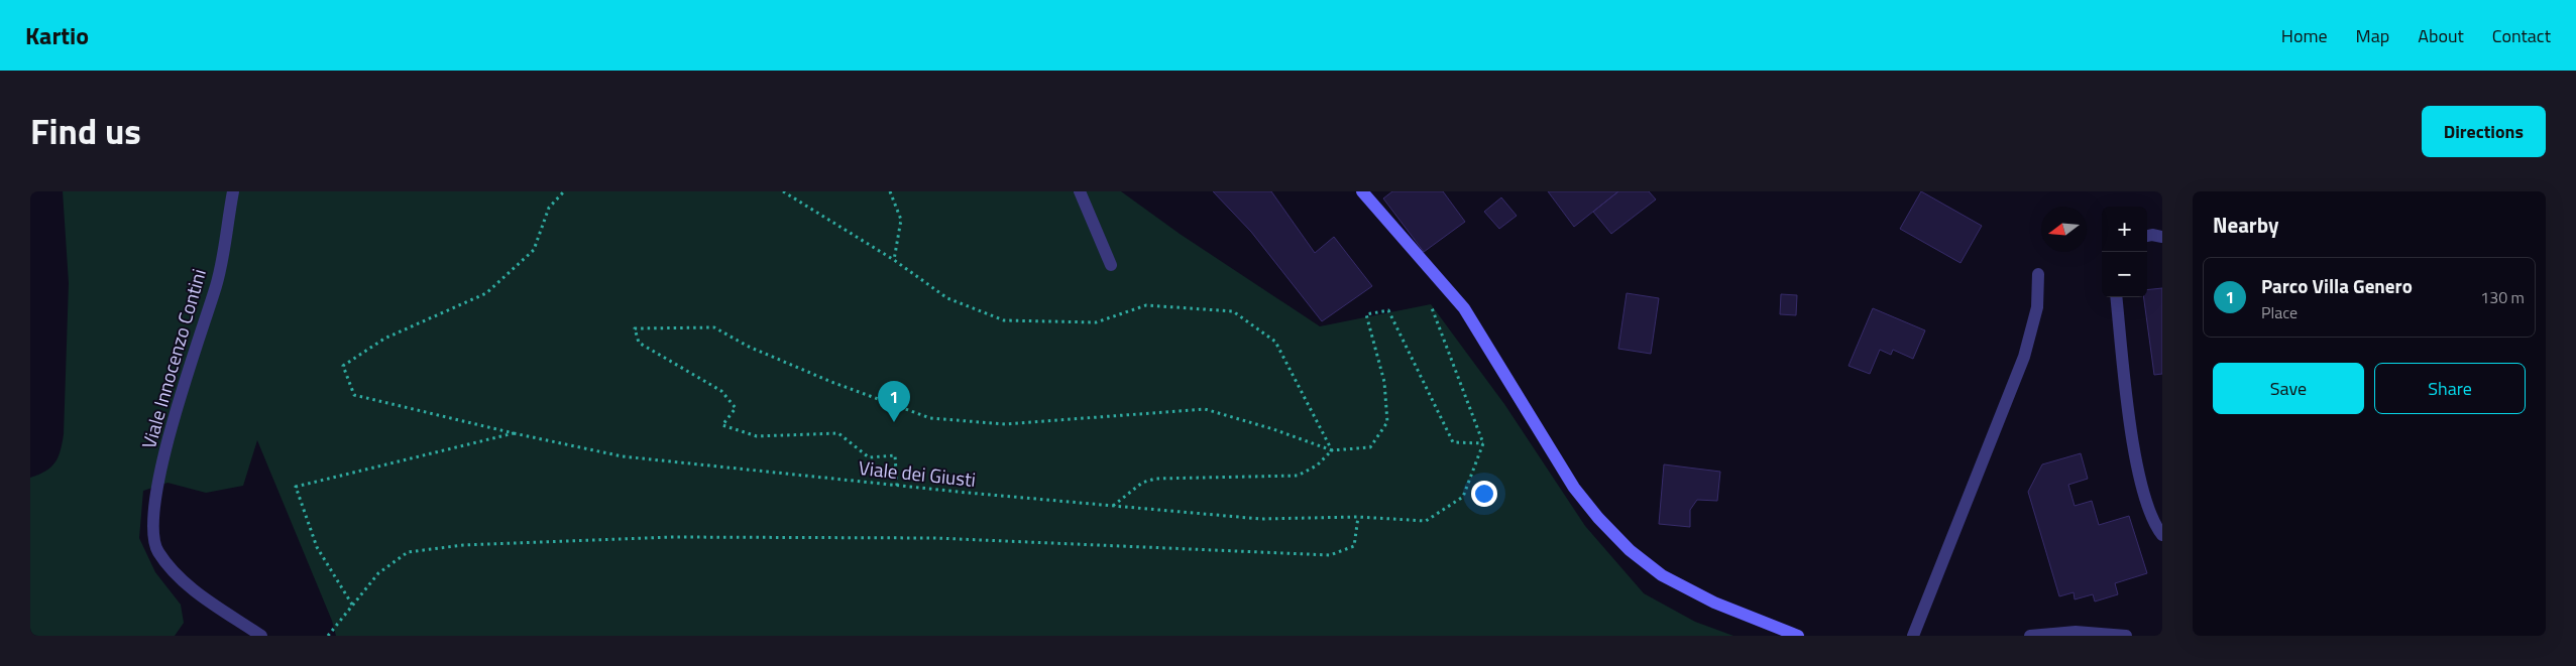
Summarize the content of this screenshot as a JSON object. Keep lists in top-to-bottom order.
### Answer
{
  "streets": {
    "street": ["Viale Innocenzo Contini"],
    "path": ["Viale dei Giusti"]
  },
  "north": "left",
  "page": {
    "header": "Kartio",
    "nav": [
      "Home",
      "Map",
      "About",
      "Contact"
    ],
    "title": "Find us",
    "buttons": [
      "Directions",
      ["Save", "Share"]
    ],
    "heading": "Nearby",
    "map_buttons": ["+", "−"],
    "list": [
      {
        "mark": "1",
        "name": "Parco Villa Genero",
        "note": "Place",
        "value": "130 m"
      }
    ],
    "pins": "1"
  }
}
